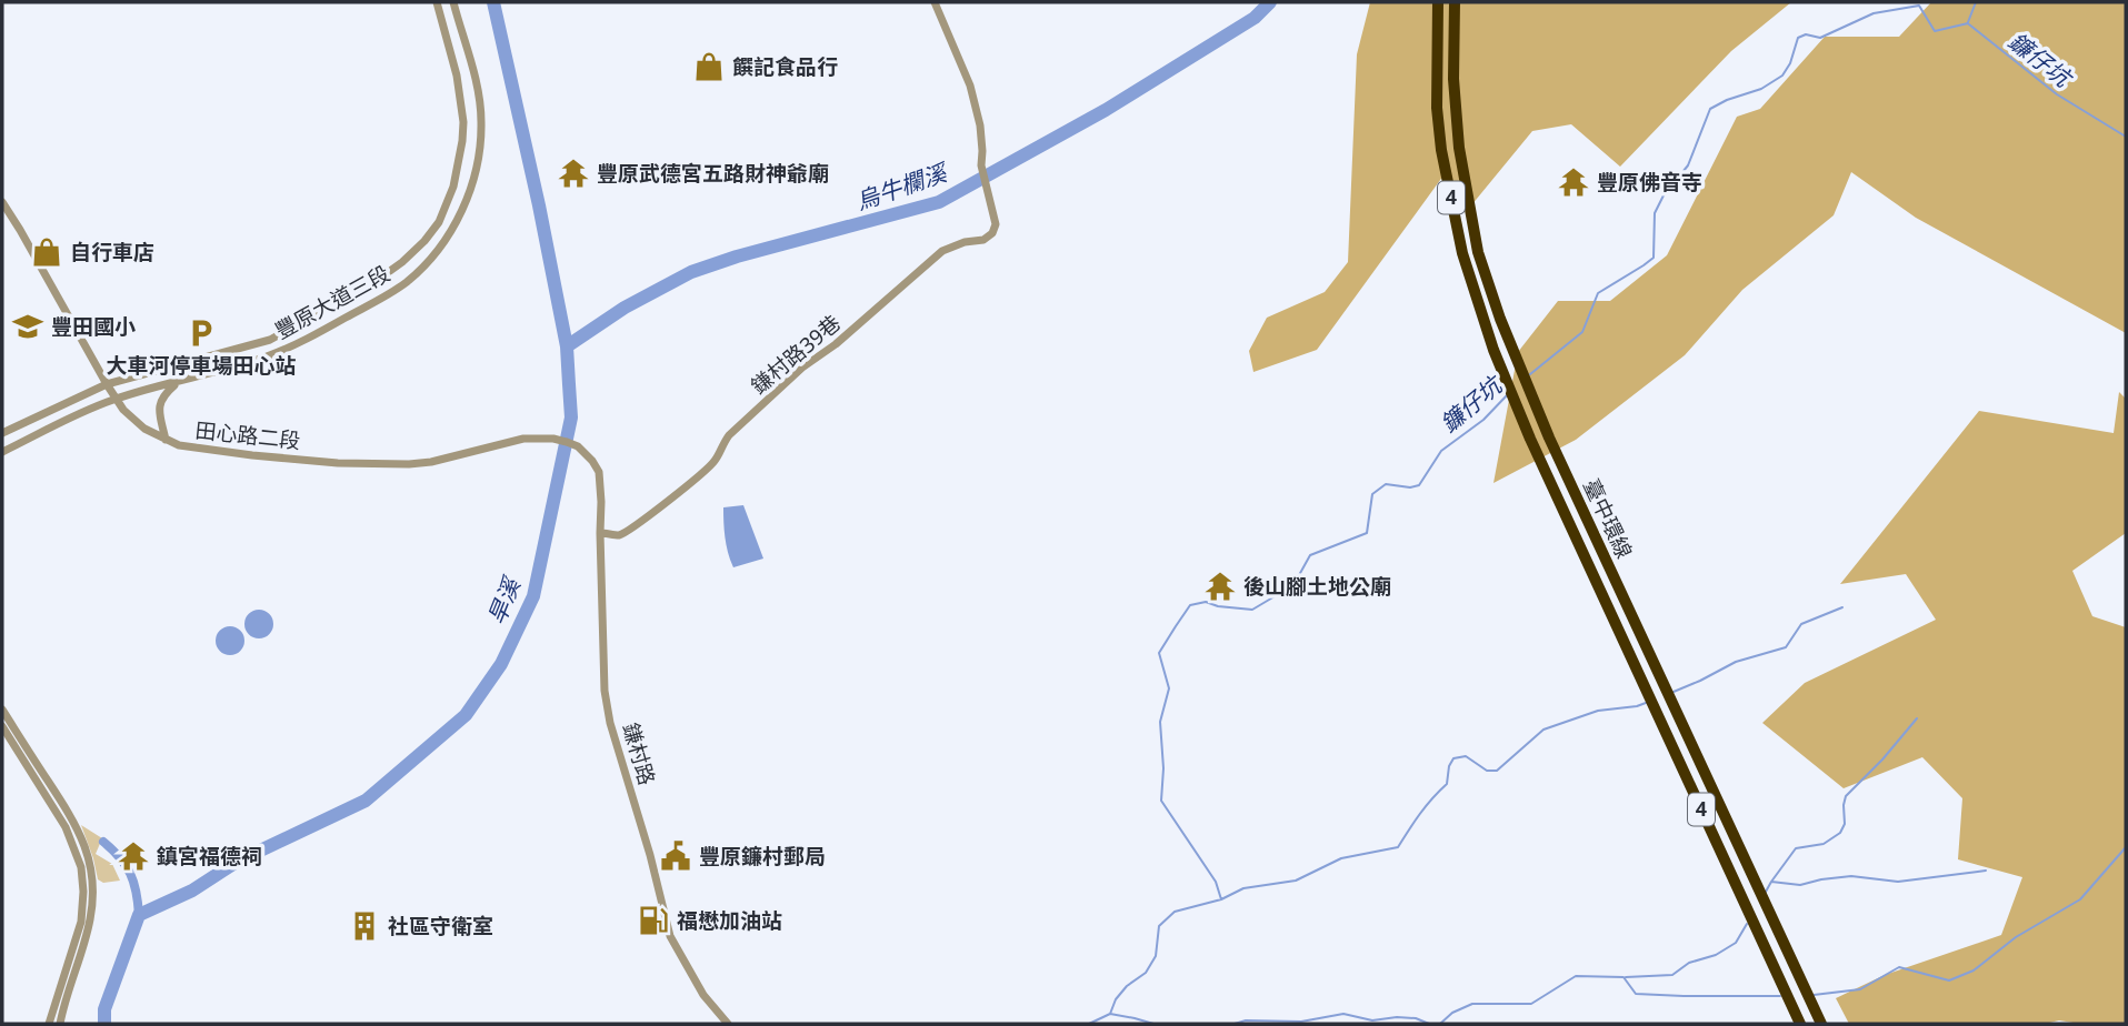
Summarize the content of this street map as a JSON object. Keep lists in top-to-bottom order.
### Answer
{
  "streets": {
    "highway": ["4", "臺中環線"],
    "street": [
      "豐原大道三段",
      "鎌村路39巷",
      "田心路二段",
      "鎌村路"
    ]
  },
  "crossings": [
    ["豐原大道三段", "田心路二段"],
    ["鎌村路39巷", "鎌村路"],
    ["田心路二段", "鎌村路"]
  ],
  "water": ["鐮仔坑", "烏牛欄溪", "旱溪"],
  "places": {
    "shop": ["饌記食品行", "自行車店"],
    "temple": [
      "豐原武德宮五路財神爺廟",
      "豐原佛音寺",
      "後山腳土地公廟",
      "鎮宮福德祠"
    ],
    "school or university": ["豐田國小"],
    "parking": ["大車河停車場田心站"],
    "public building": ["豐原鐮村郵局"],
    "fuel station": ["福懋加油站"],
    "building": ["社區守衛室"]
  }
}
